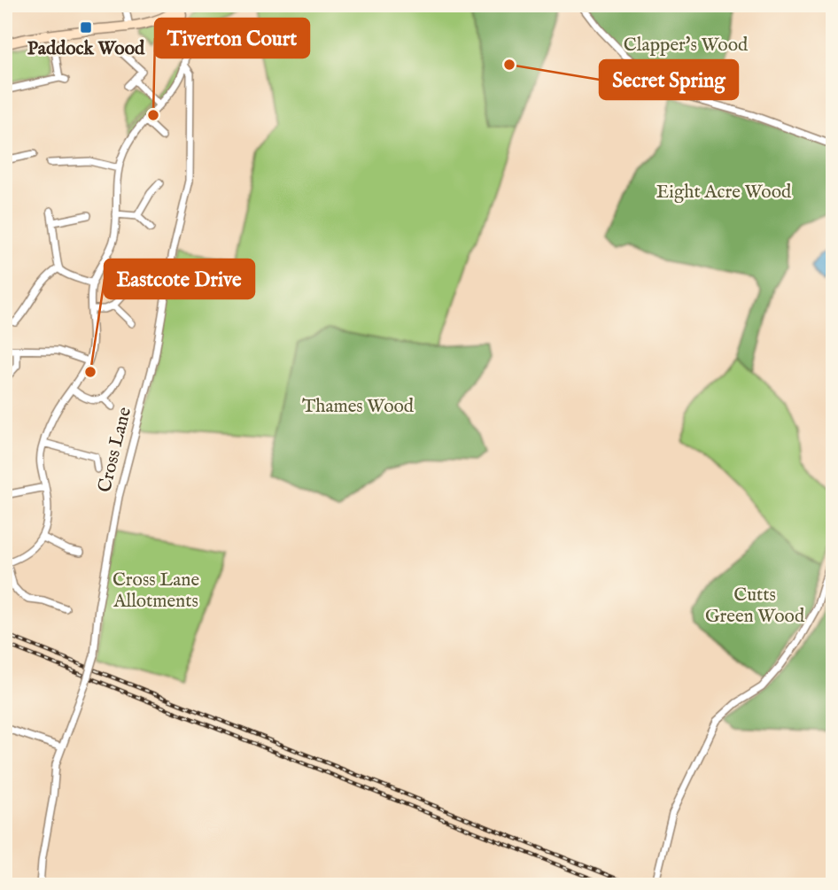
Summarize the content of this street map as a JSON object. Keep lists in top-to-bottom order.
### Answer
{
  "streets": {
    "street": ["Cross Lane"]
  },
  "parks": [
    "Clapper's Wood",
    "Eight Acre Wood",
    "Thames Wood",
    "Cross Lane Allotments",
    "Cutts Green Wood"
  ],
  "places": {
    "transit": ["Paddock Wood"],
    "other": ["Secret Spring", "Tiverton Court", "Eastcote Drive"]
  }
}
